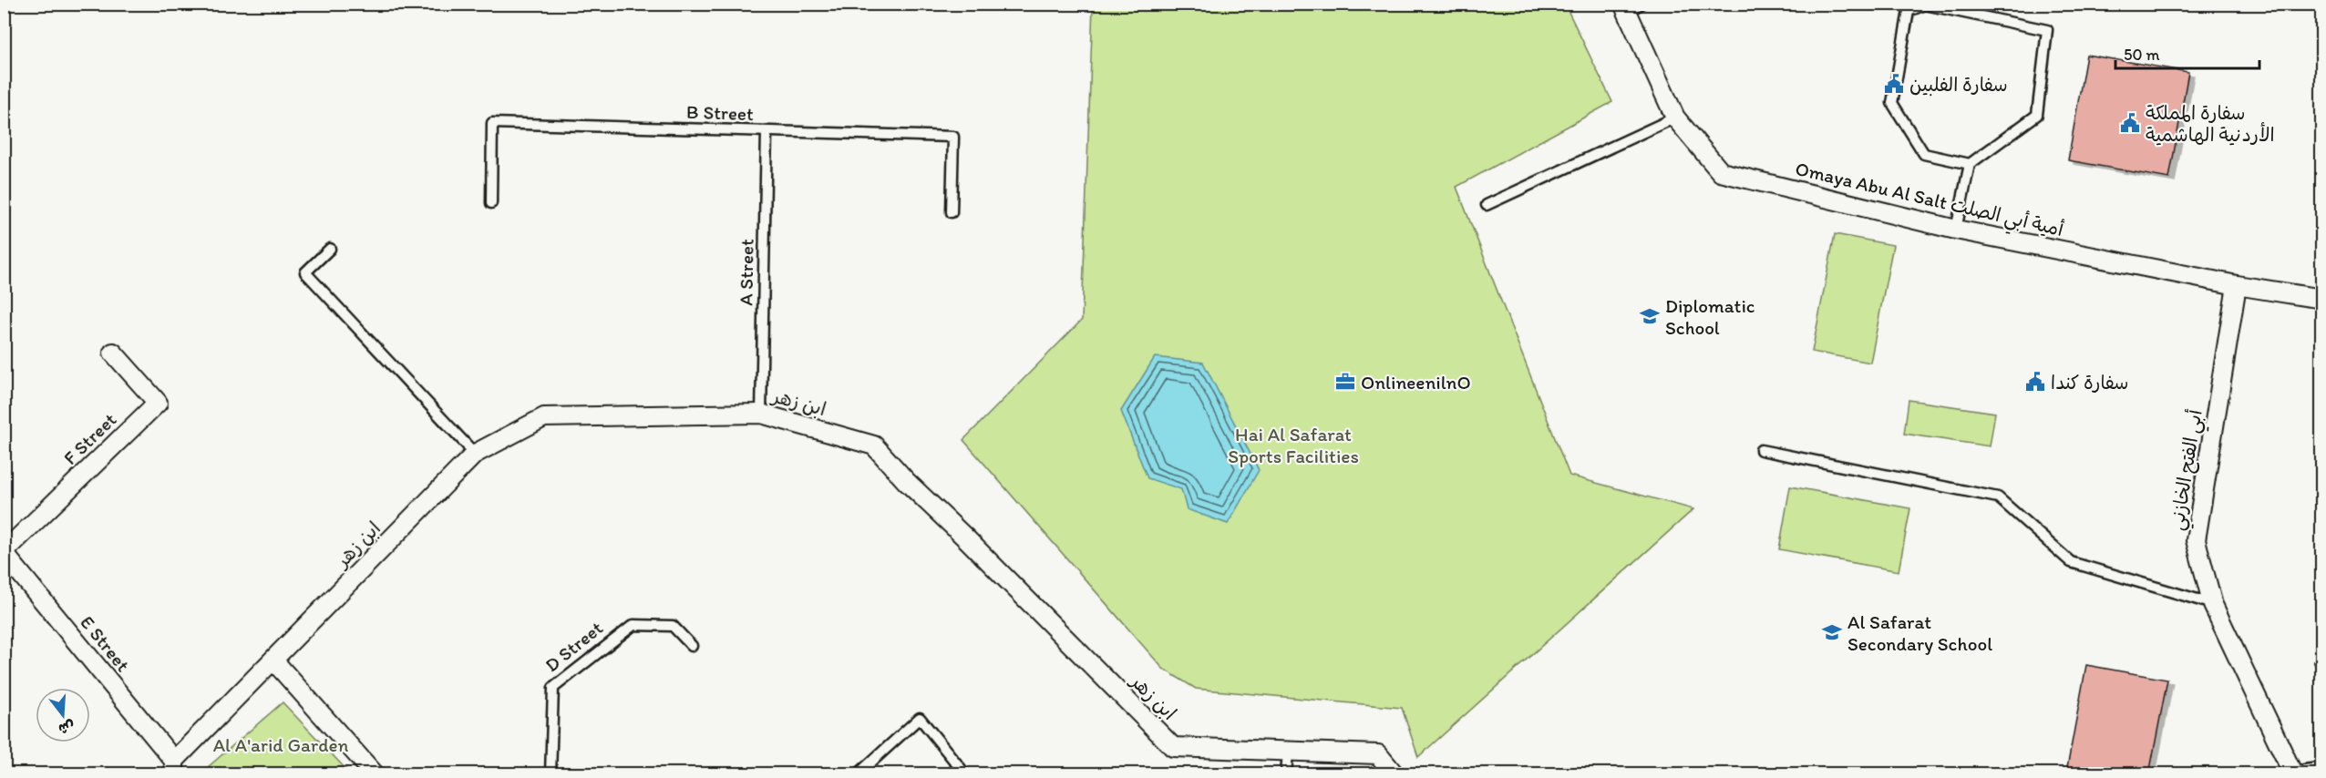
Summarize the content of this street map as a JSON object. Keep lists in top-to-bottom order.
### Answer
{
  "streets": {
    "street": [
      "Omaya Abu Al Salt أمية أبي الصلت",
      "ابن زهر",
      "F Street",
      "أبي الفتح الخازني",
      "E Street"
    ],
    "lane": ["B Street", "A Street", "D Street"]
  },
  "crossings": [
    ["B Street", "A Street"],
    ["Omaya Abu Al Salt أمية أبي الصلت", "أبي الفتح الخازني"],
    ["A Street", "ابن زهر"],
    ["ابن زهر", "E Street"],
    ["F Street", "E Street"]
  ],
  "parks": ["Hai Al Safarat Sports Facilities", "Al A'arid Garden"],
  "places": {
    "public building": ["سفارة الفلبين", "سفارة المملكة الأردنية الهاشمية", "سفارة كندا"],
    "school or university": ["Diplomatic School", "Al Safarat Secondary School"],
    "office": ["OnlineenilnO"]
  },
  "scale_bar": "50 m",
  "north": "bottom"
}
